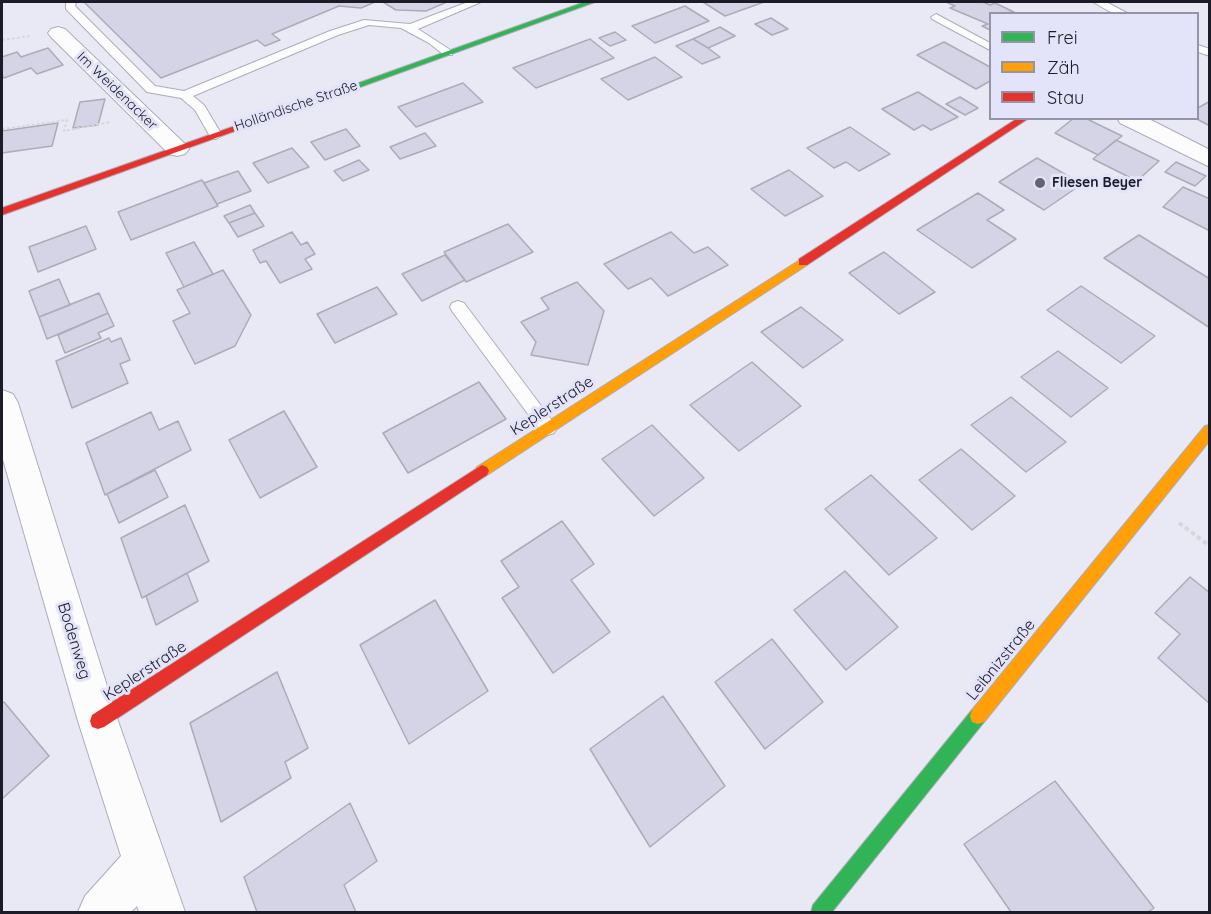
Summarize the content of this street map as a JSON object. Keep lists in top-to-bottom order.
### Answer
{
  "streets": {
    "street": [
      "Im Weidenacker",
      "Holländische Straße",
      "Keplerstraße",
      "Bodenweg",
      "Leibnizstraße"
    ]
  },
  "crossings": [
    ["Im Weidenacker", "Holländische Straße"],
    ["Keplerstraße", "Bodenweg"]
  ],
  "places": ["Fliesen Beyer"],
  "legend": ["Frei", "Zäh", "Stau"]
}
